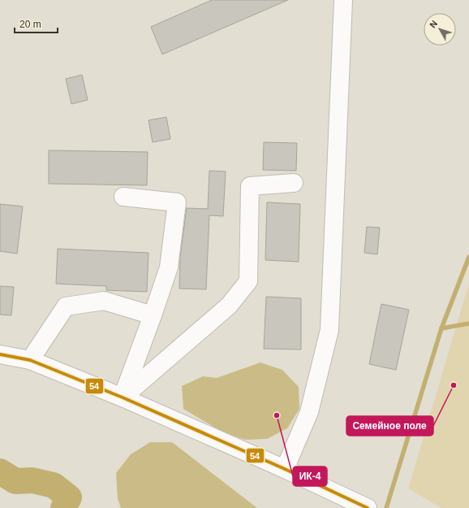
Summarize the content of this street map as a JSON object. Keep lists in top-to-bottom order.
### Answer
{
  "places": ["Семейное поле", "ИК-4"],
  "lines": ["transit line 54"],
  "scale_bar": "20 m",
  "north": "top left"
}
